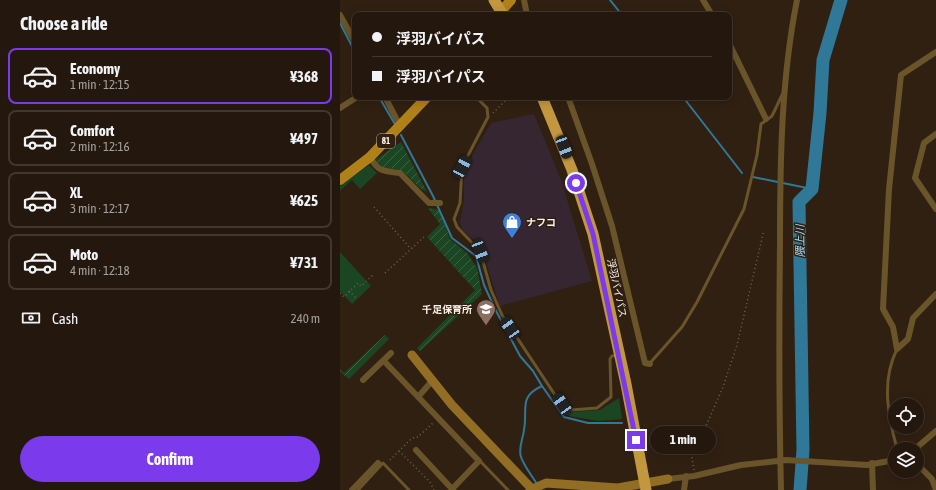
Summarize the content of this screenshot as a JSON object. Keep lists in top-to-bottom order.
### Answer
{
  "streets": {
    "highway": ["浮羽バイパス"],
    "main road": ["81"]
  },
  "water": ["隈上川"],
  "places": {
    "shop": ["ナフコ"],
    "school or university": ["千足保育所"]
  },
  "page": {
    "heading": "Choose a ride",
    "banner": ["浮羽バイパス", "浮羽バイパス"],
    "list": [
      {
        "name": "Economy",
        "note": "1 min · 12:15",
        "value": "¥368"
      },
      {
        "name": "Comfort",
        "note": "2 min · 12:16",
        "value": "¥497"
      },
      {
        "name": "XL",
        "note": "3 min · 12:17",
        "value": "¥625"
      },
      {
        "name": "Moto",
        "note": "4 min · 12:18",
        "value": "¥731"
      }
    ],
    "pay": ["Cash", "240 m"],
    "bubble": "1 min",
    "buttons": "Confirm"
  }
}
